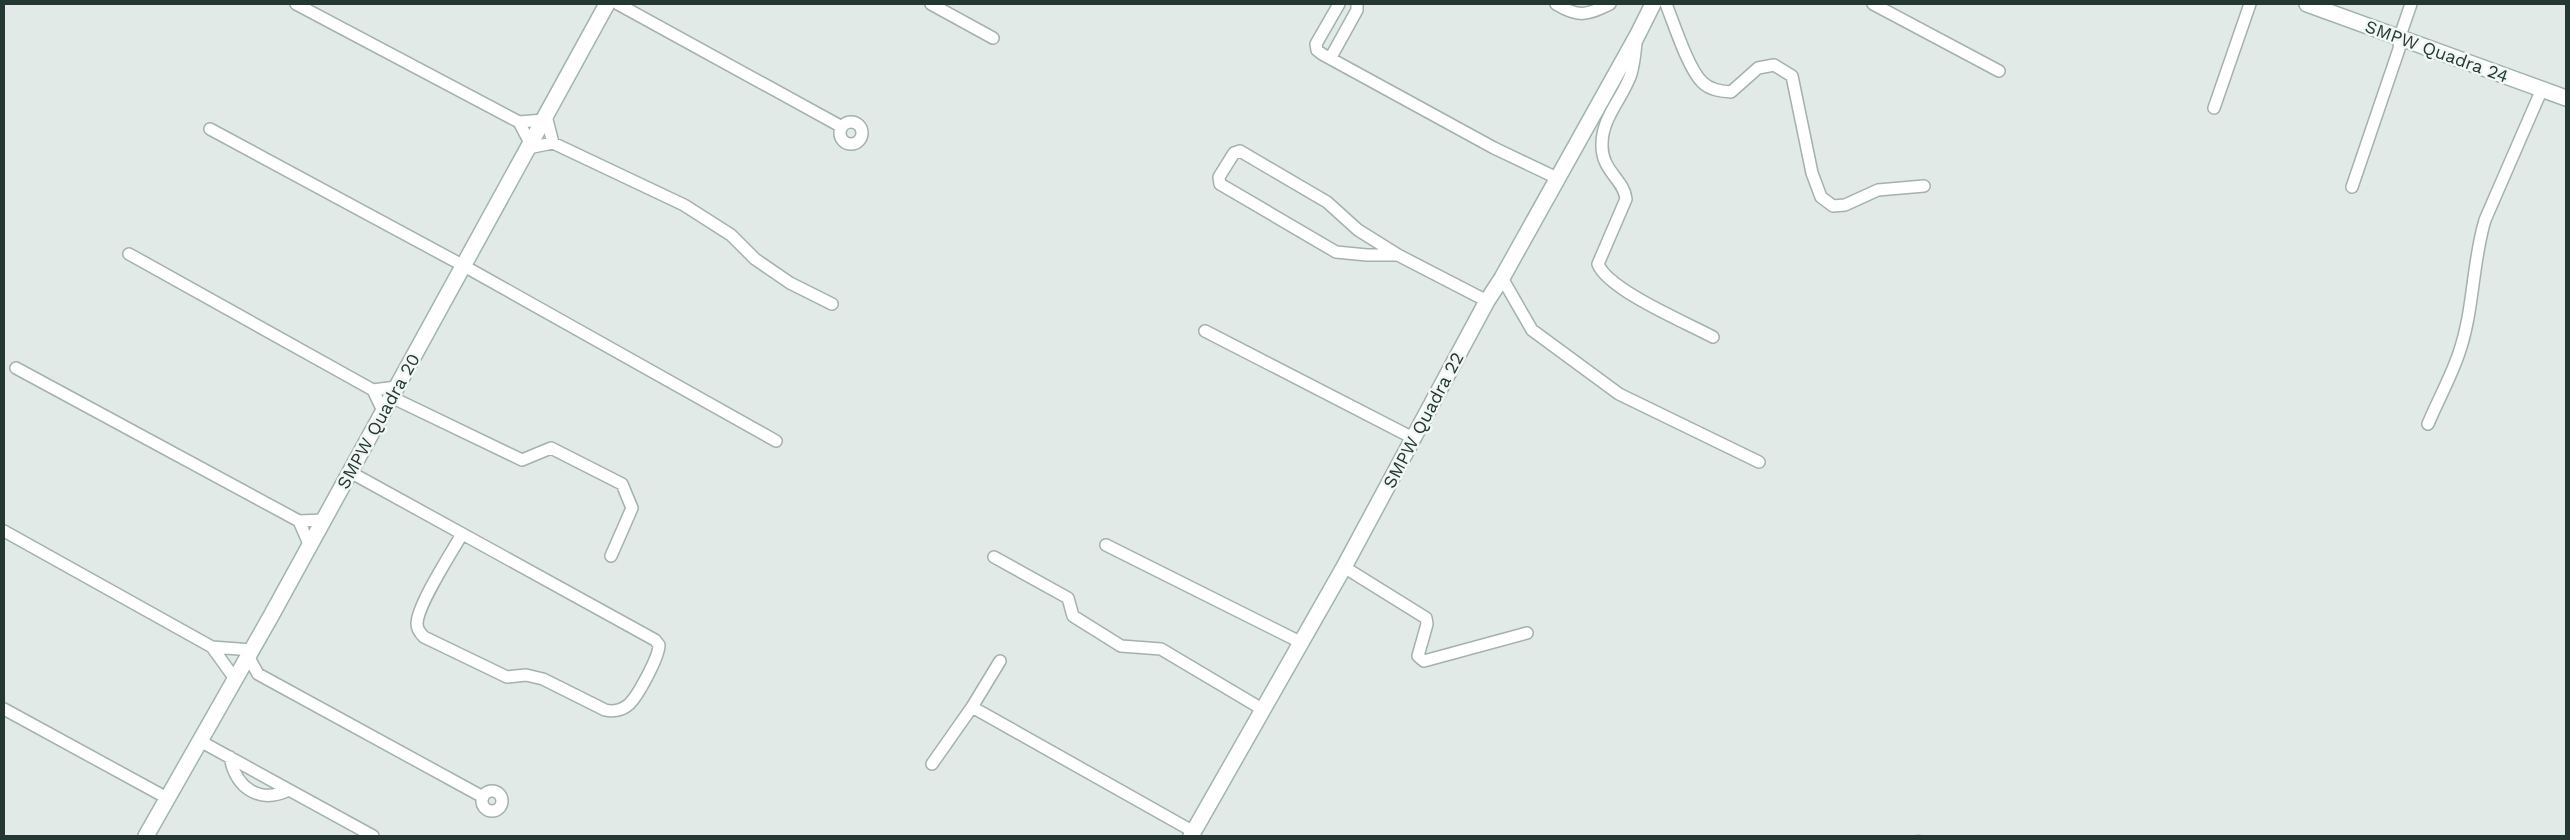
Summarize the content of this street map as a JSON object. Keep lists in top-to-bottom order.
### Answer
{
  "streets": {
    "street": ["SMPW Quadra 24", "SMPW Quadra 22", "SMPW Quadra 20"]
  }
}
